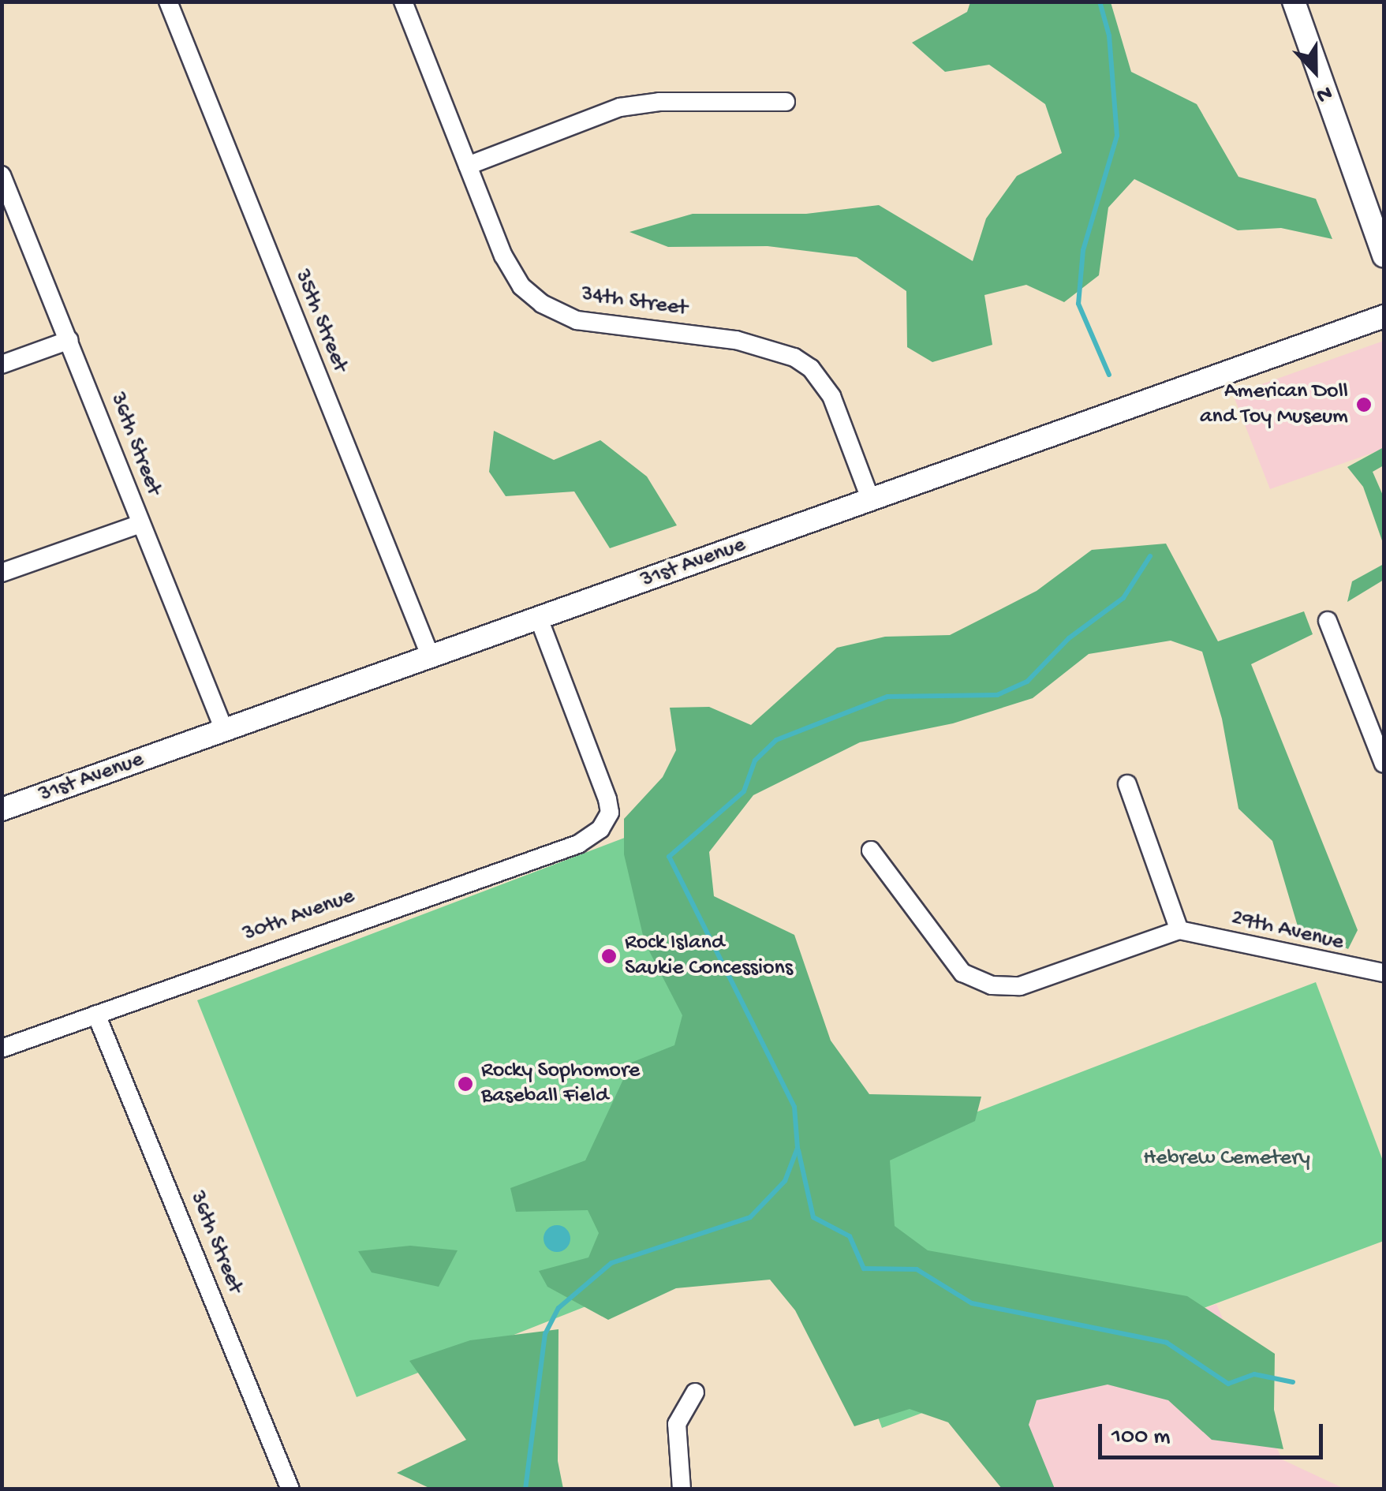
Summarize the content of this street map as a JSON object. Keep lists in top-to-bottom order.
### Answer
{
  "streets": {
    "street": [
      "34th Street",
      "35th Street",
      "36th Street",
      "31st Avenue",
      "30th Avenue",
      "29th Avenue"
    ]
  },
  "crossings": [
    ["34th Street", "31st Avenue"],
    ["35th Street", "31st Avenue"],
    ["36th Street", "31st Avenue"],
    ["36th Street", "30th Avenue"],
    ["31st Avenue", "30th Avenue"]
  ],
  "parks": ["Hebrew Cemetery"],
  "places": ["American Doll and Toy Museum", "Rock Island Saukie Concessions", "Rocky Sophomore Baseball Field"],
  "scale_bar": "100 m",
  "north": "bottom"
}
